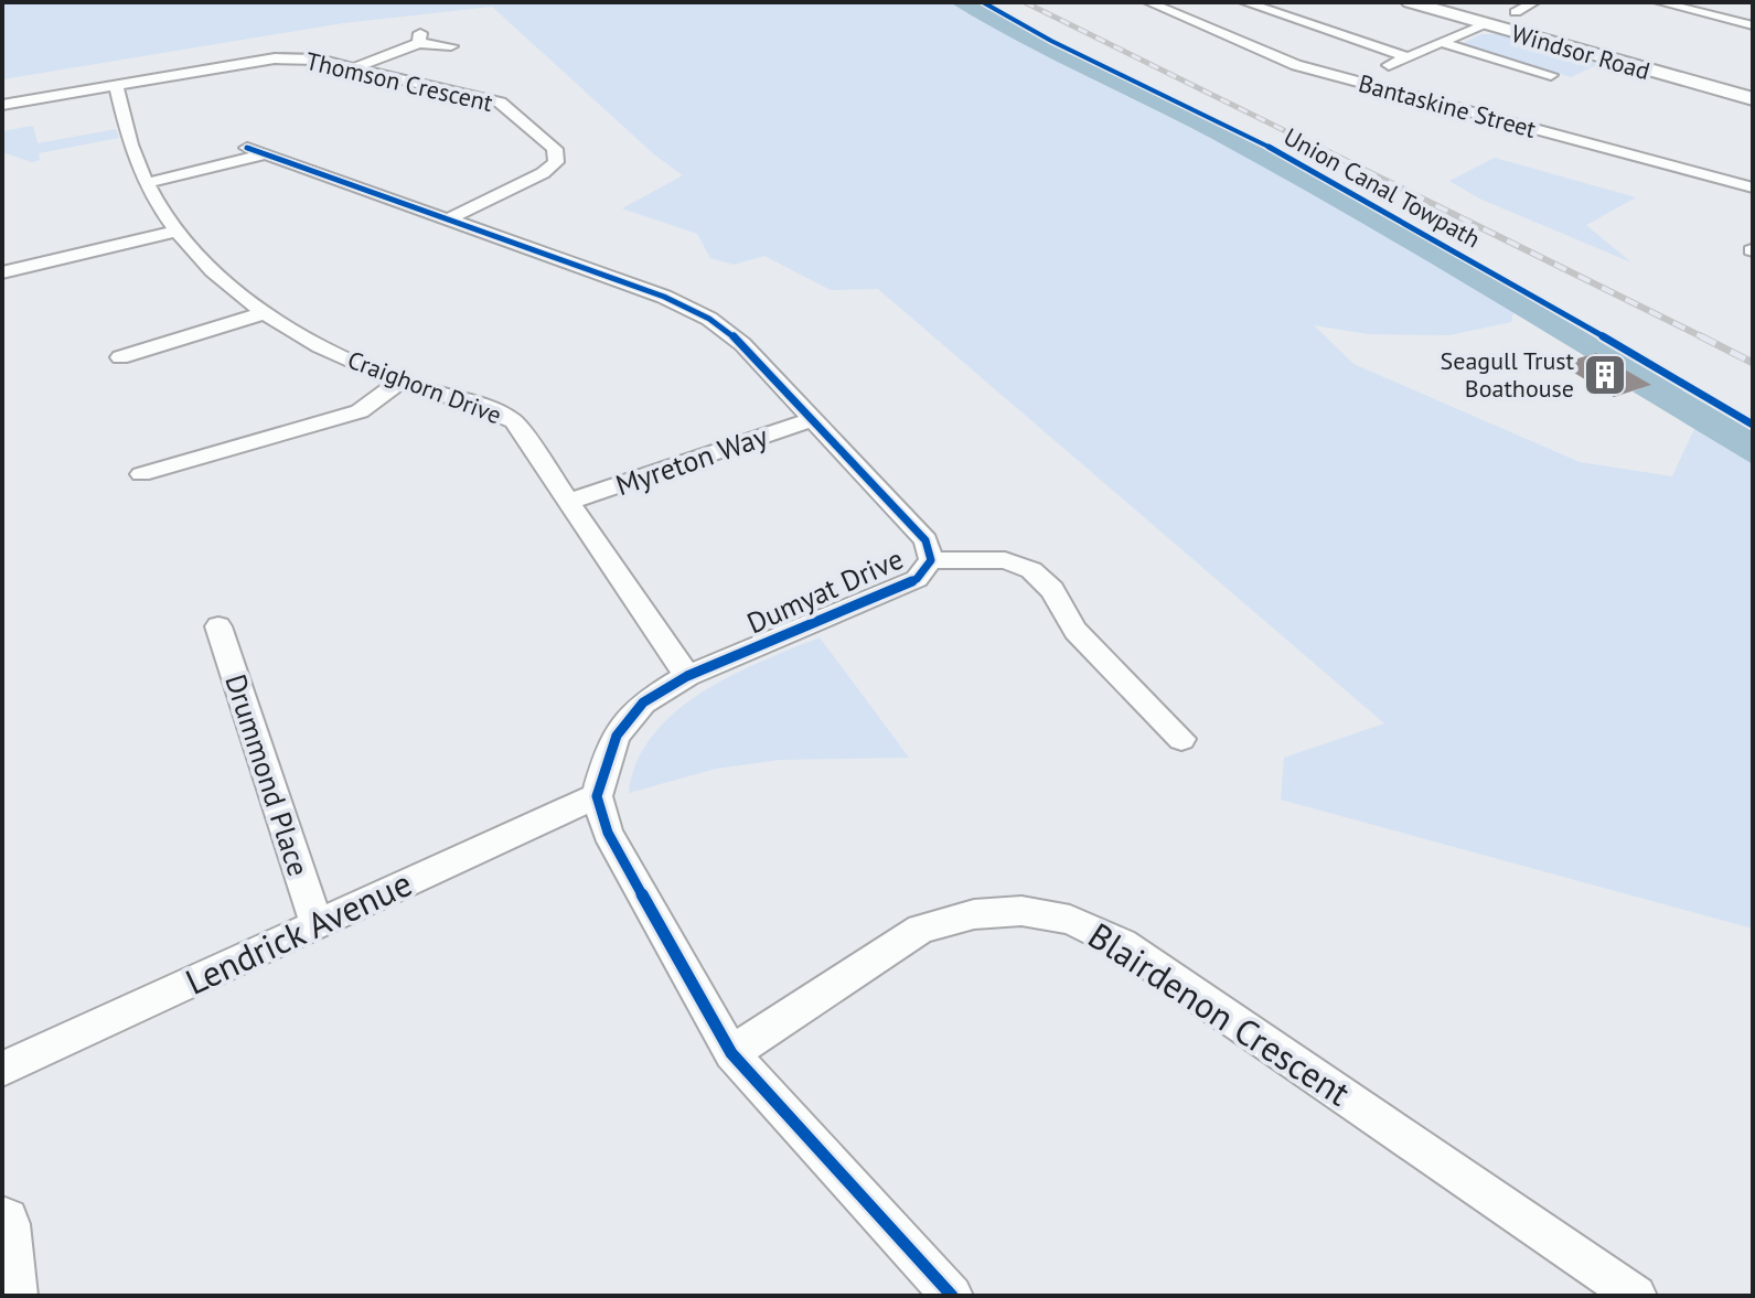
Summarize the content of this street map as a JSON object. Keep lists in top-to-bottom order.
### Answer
{
  "streets": {
    "street": [
      "Windsor Road",
      "Thomson Crescent",
      "Bantaskine Street",
      "Craighorn Drive",
      "Myreton Way",
      "Dumyat Drive",
      "Drummond Place",
      "Lendrick Avenue",
      "Blairdenon Crescent"
    ],
    "cycle path": ["Union Canal Towpath"]
  },
  "crossings": [
    ["Thomson Crescent", "Craighorn Drive"],
    ["Thomson Crescent", "Dumyat Drive"],
    ["Craighorn Drive", "Myreton Way"],
    ["Craighorn Drive", "Dumyat Drive"],
    ["Myreton Way", "Dumyat Drive"],
    ["Dumyat Drive", "Lendrick Avenue"],
    ["Drummond Place", "Lendrick Avenue"]
  ],
  "places": {
    "building": ["Seagull Trust Boathouse"]
  }
}
